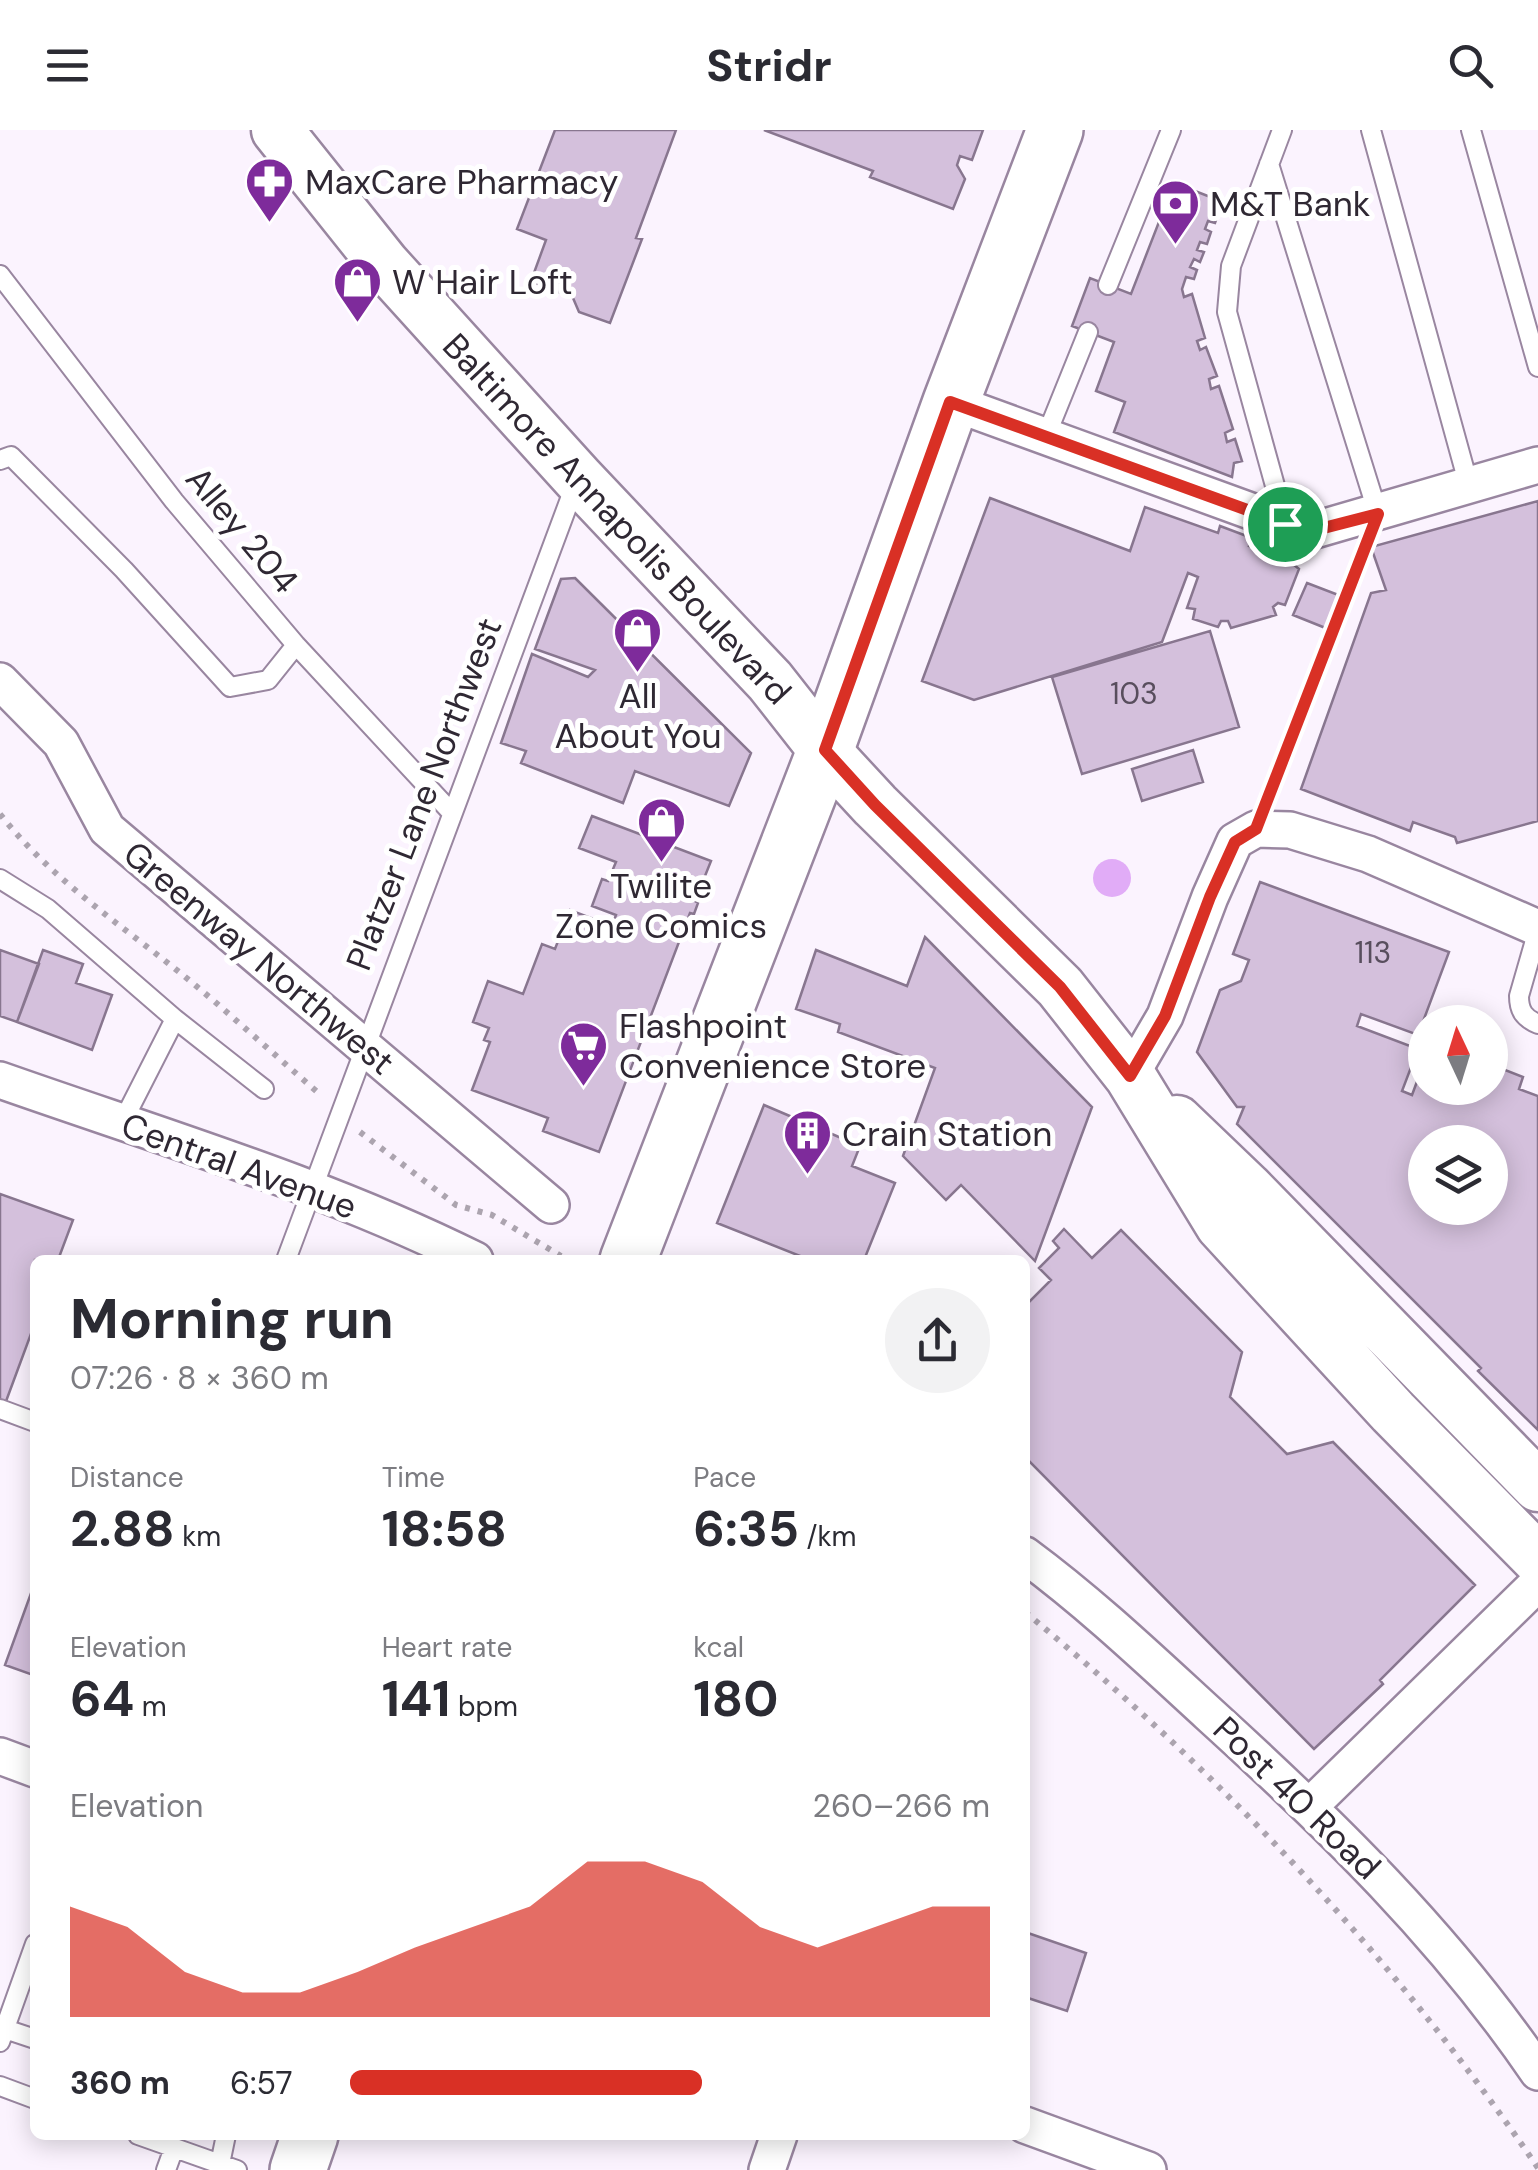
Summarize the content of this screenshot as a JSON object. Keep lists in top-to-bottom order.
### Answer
{
  "streets": {
    "main road": ["Baltimore Annapolis Boulevard"],
    "street": ["Greenway Northwest", "Central Avenue", "Post 40 Road"],
    "lane": ["Alley 204", "Platzer Lane Northwest"]
  },
  "crossings": [
    ["Baltimore Annapolis Boulevard", "Platzer Lane Northwest"],
    ["Alley 204", "Platzer Lane Northwest"],
    ["Platzer Lane Northwest", "Greenway Northwest"],
    ["Platzer Lane Northwest", "Central Avenue"]
  ],
  "places": {
    "pharmacy": ["MaxCare Pharmacy"],
    "bank": ["M&T Bank"],
    "shop": ["W Hair Loft", "All About You", "Twilite Zone Comics"],
    "supermarket": ["Flashpoint Convenience Store"],
    "building": ["Crain Station"]
  },
  "house_numbers": ["103", "113"],
  "north": "top",
  "page": {
    "header": "Stridr",
    "heading": ["Morning run", "07:26 · 8 × 360 m"],
    "stats": [
      ["Distance", "2.88 km"],
      ["Time", "18:58"],
      ["Pace", "6:35 /km"],
      ["Elevation", "64 m"],
      ["Heart rate", "141 bpm"],
      ["kcal", "180"]
    ],
    "chart": ["Elevation", "260–266 m"],
    "list": [
      {
        "name": "360 m",
        "note": "6:57"
      }
    ]
  }
}
